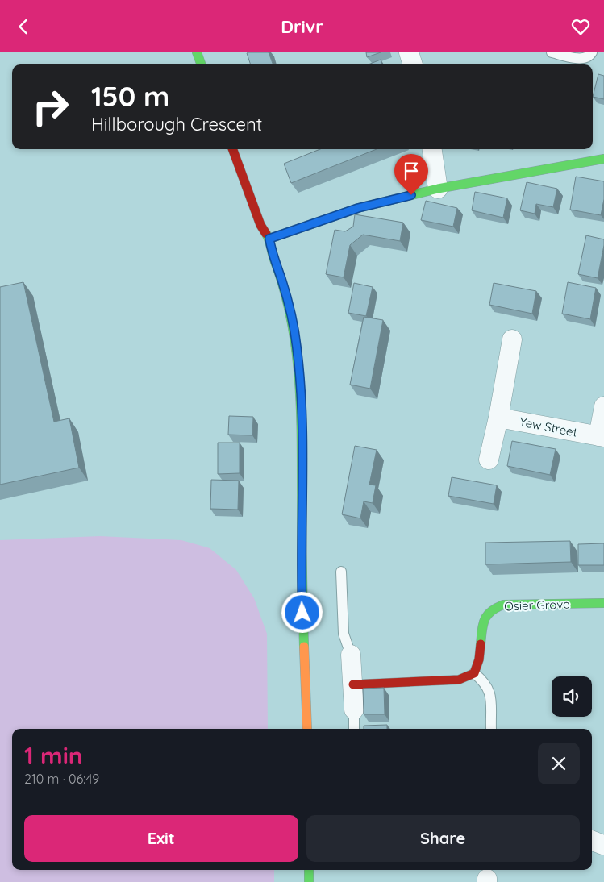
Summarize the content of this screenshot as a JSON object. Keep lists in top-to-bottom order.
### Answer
{
  "streets": {
    "street": ["Yew Street", "Osier Grove"]
  },
  "page": {
    "header": "Drivr",
    "turn": ["150 m", "Hillborough Crescent"],
    "heading": ["1 min", "210 m · 06:49"],
    "buttons": ["Exit", "Share"]
  }
}
